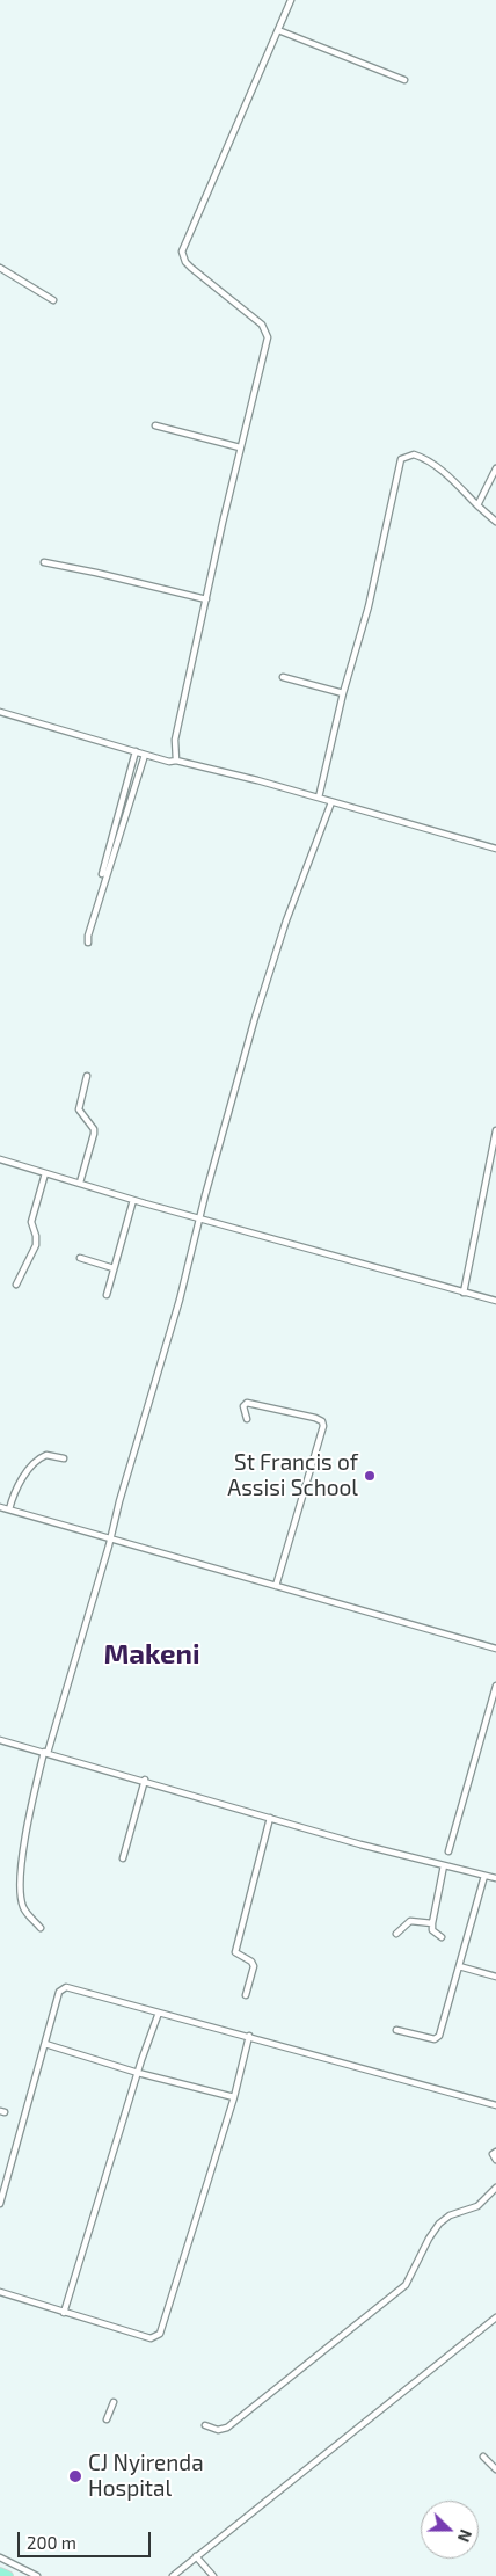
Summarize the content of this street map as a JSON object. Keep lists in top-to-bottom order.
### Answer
{
  "districts": ["Makeni"],
  "places": ["St Francis of Assisi School", "CJ Nyirenda Hospital"],
  "scale_bar": "200 m",
  "north": "right"
}
